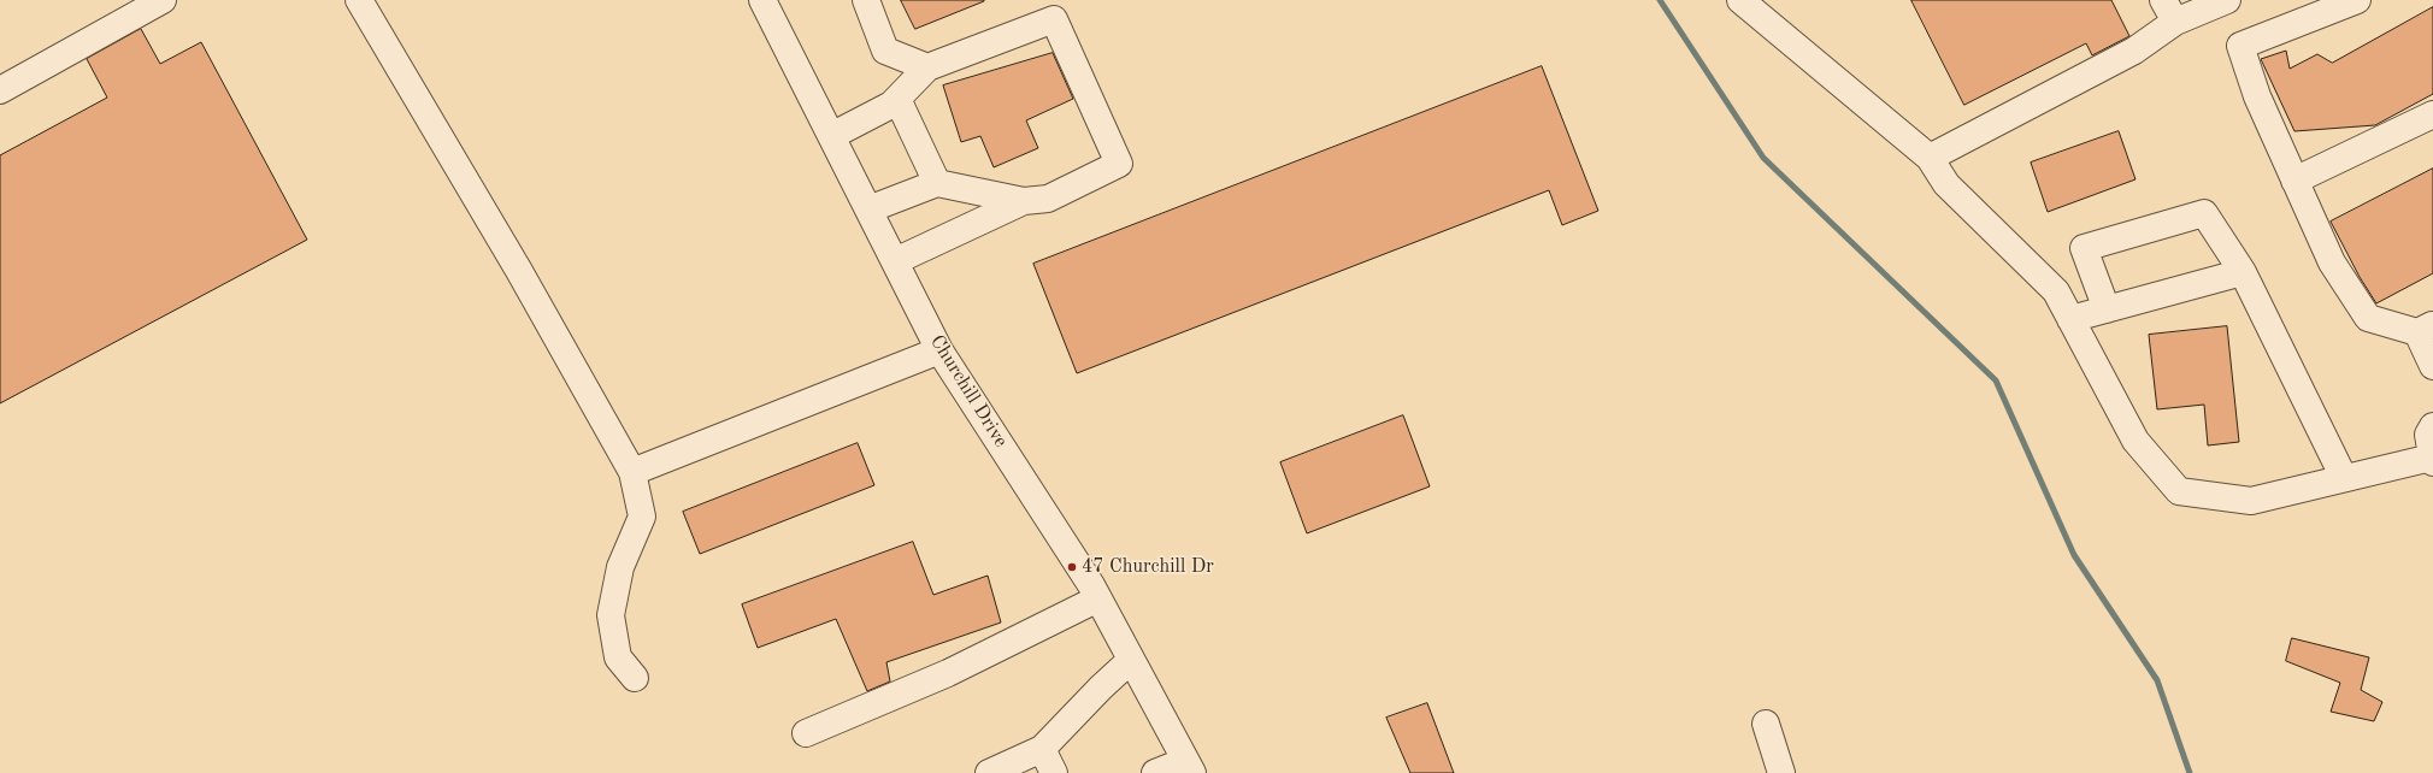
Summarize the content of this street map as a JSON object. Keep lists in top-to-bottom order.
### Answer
{
  "streets": {
    "street": ["Churchill Drive"]
  },
  "places": ["47 Churchill Dr"]
}
